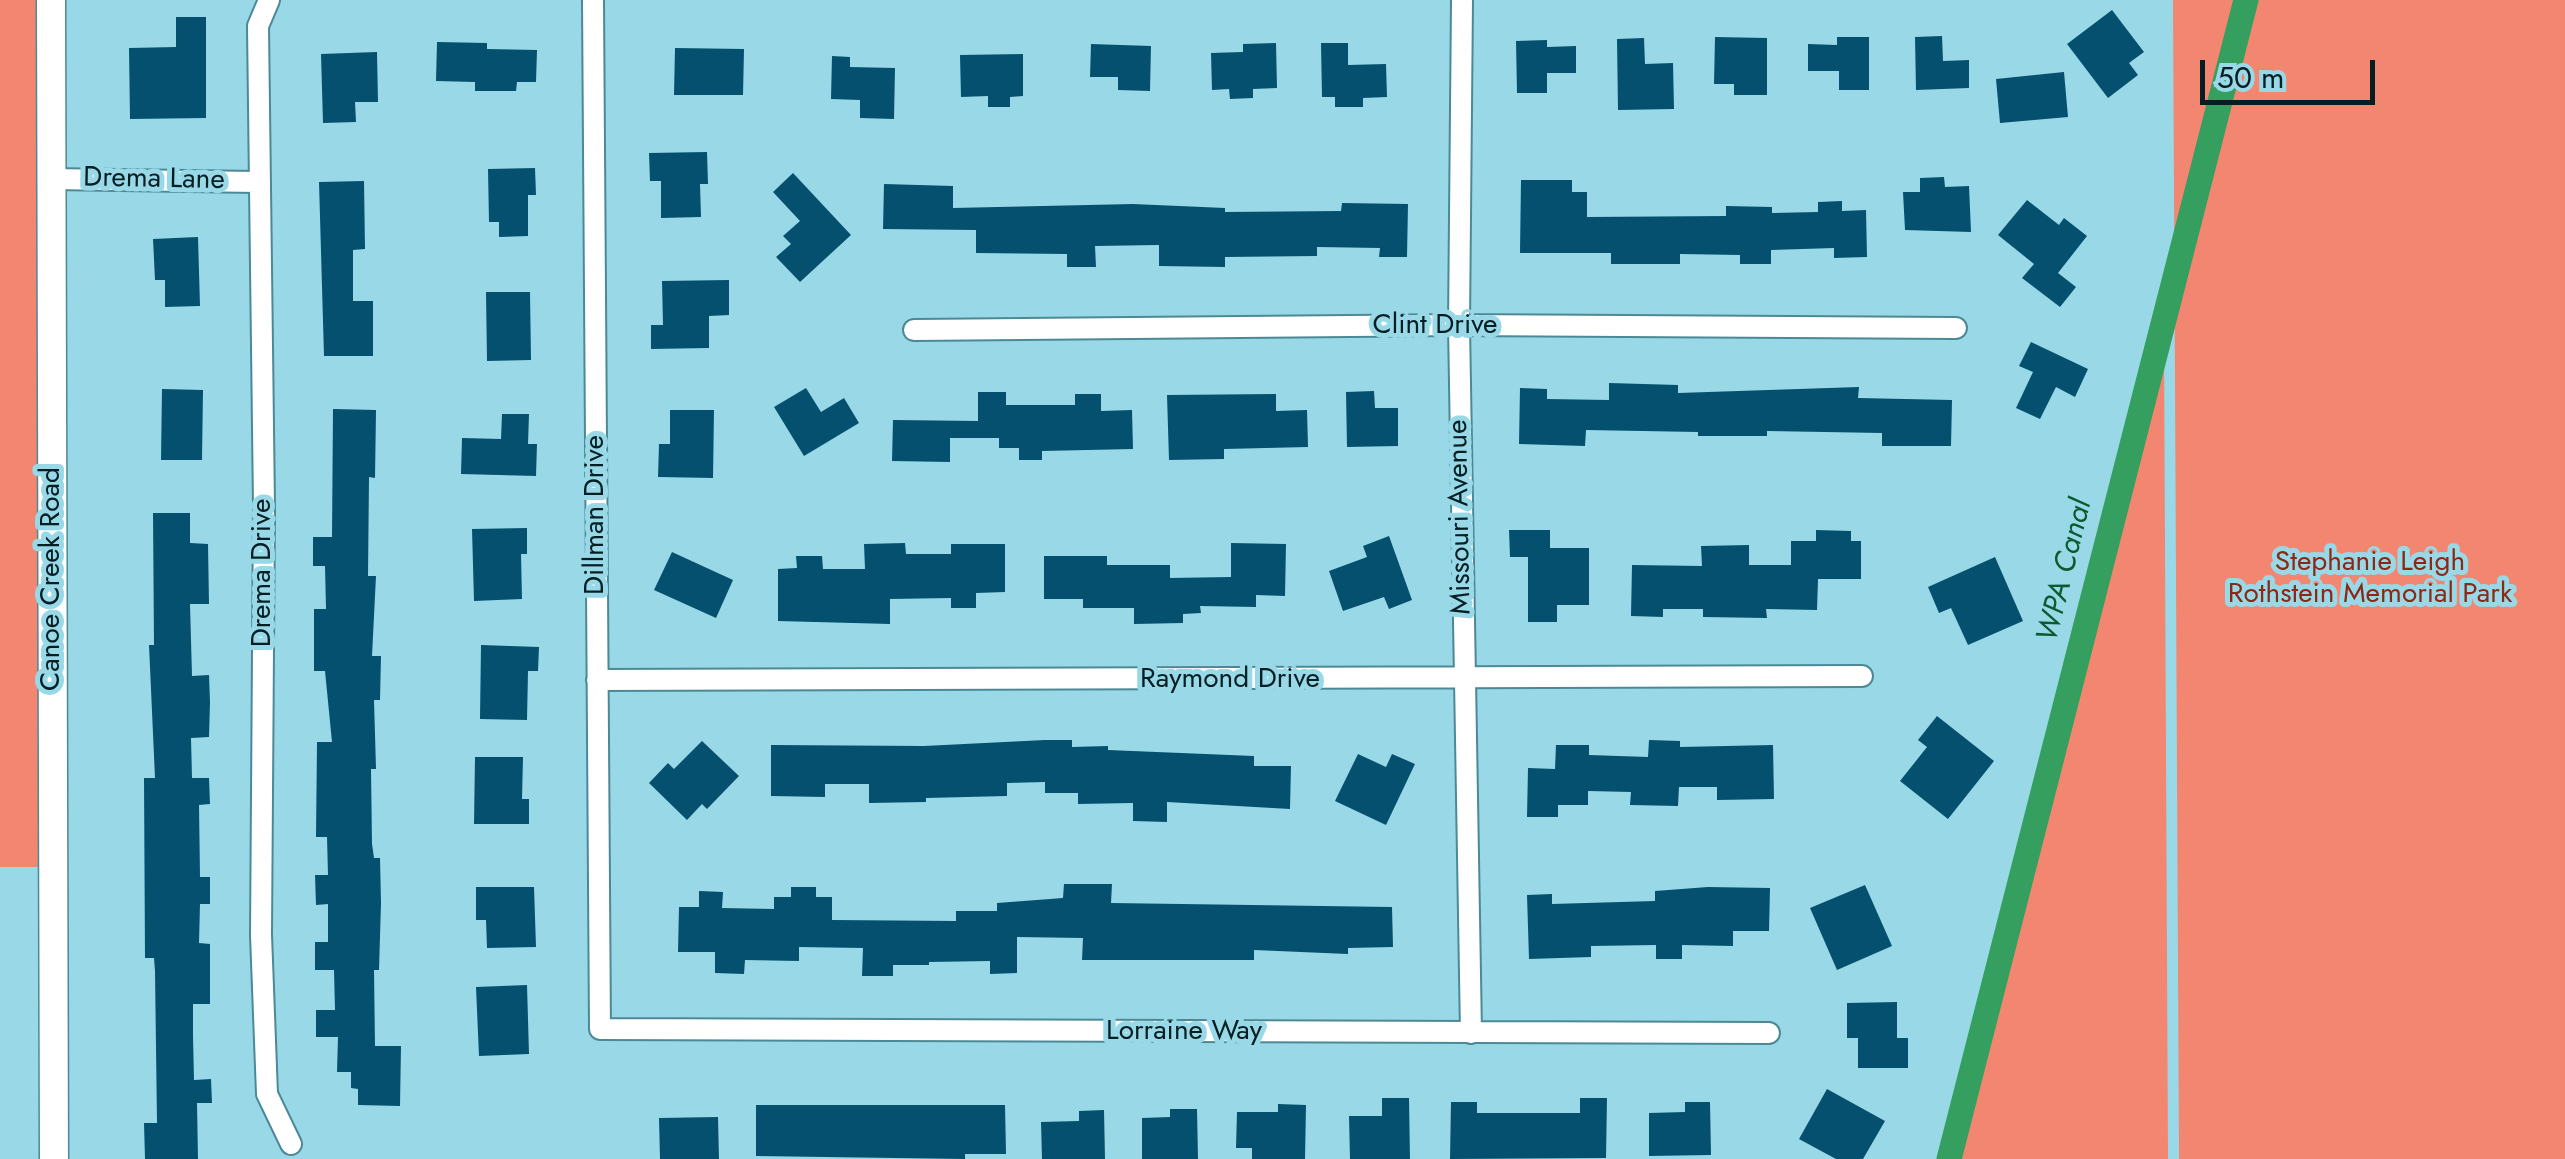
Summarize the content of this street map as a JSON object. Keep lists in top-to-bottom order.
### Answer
{
  "streets": {
    "main road": ["Canoe Creek Road"],
    "street": [
      "Drema Lane",
      "Clint Drive",
      "Dillman Drive",
      "Missouri Avenue",
      "Drema Drive",
      "Raymond Drive",
      "Lorraine Way"
    ]
  },
  "crossings": [
    ["Drema Lane", "Drema Drive"],
    ["Drema Lane", "Canoe Creek Road"],
    ["Clint Drive", "Missouri Avenue"],
    ["Dillman Drive", "Raymond Drive"],
    ["Dillman Drive", "Lorraine Way"],
    ["Missouri Avenue", "Raymond Drive"],
    ["Missouri Avenue", "Lorraine Way"]
  ],
  "water": ["WPA Canal"],
  "parks": ["Stephanie Leigh Rothstein Memorial Park"],
  "scale_bar": "50 m"
}
